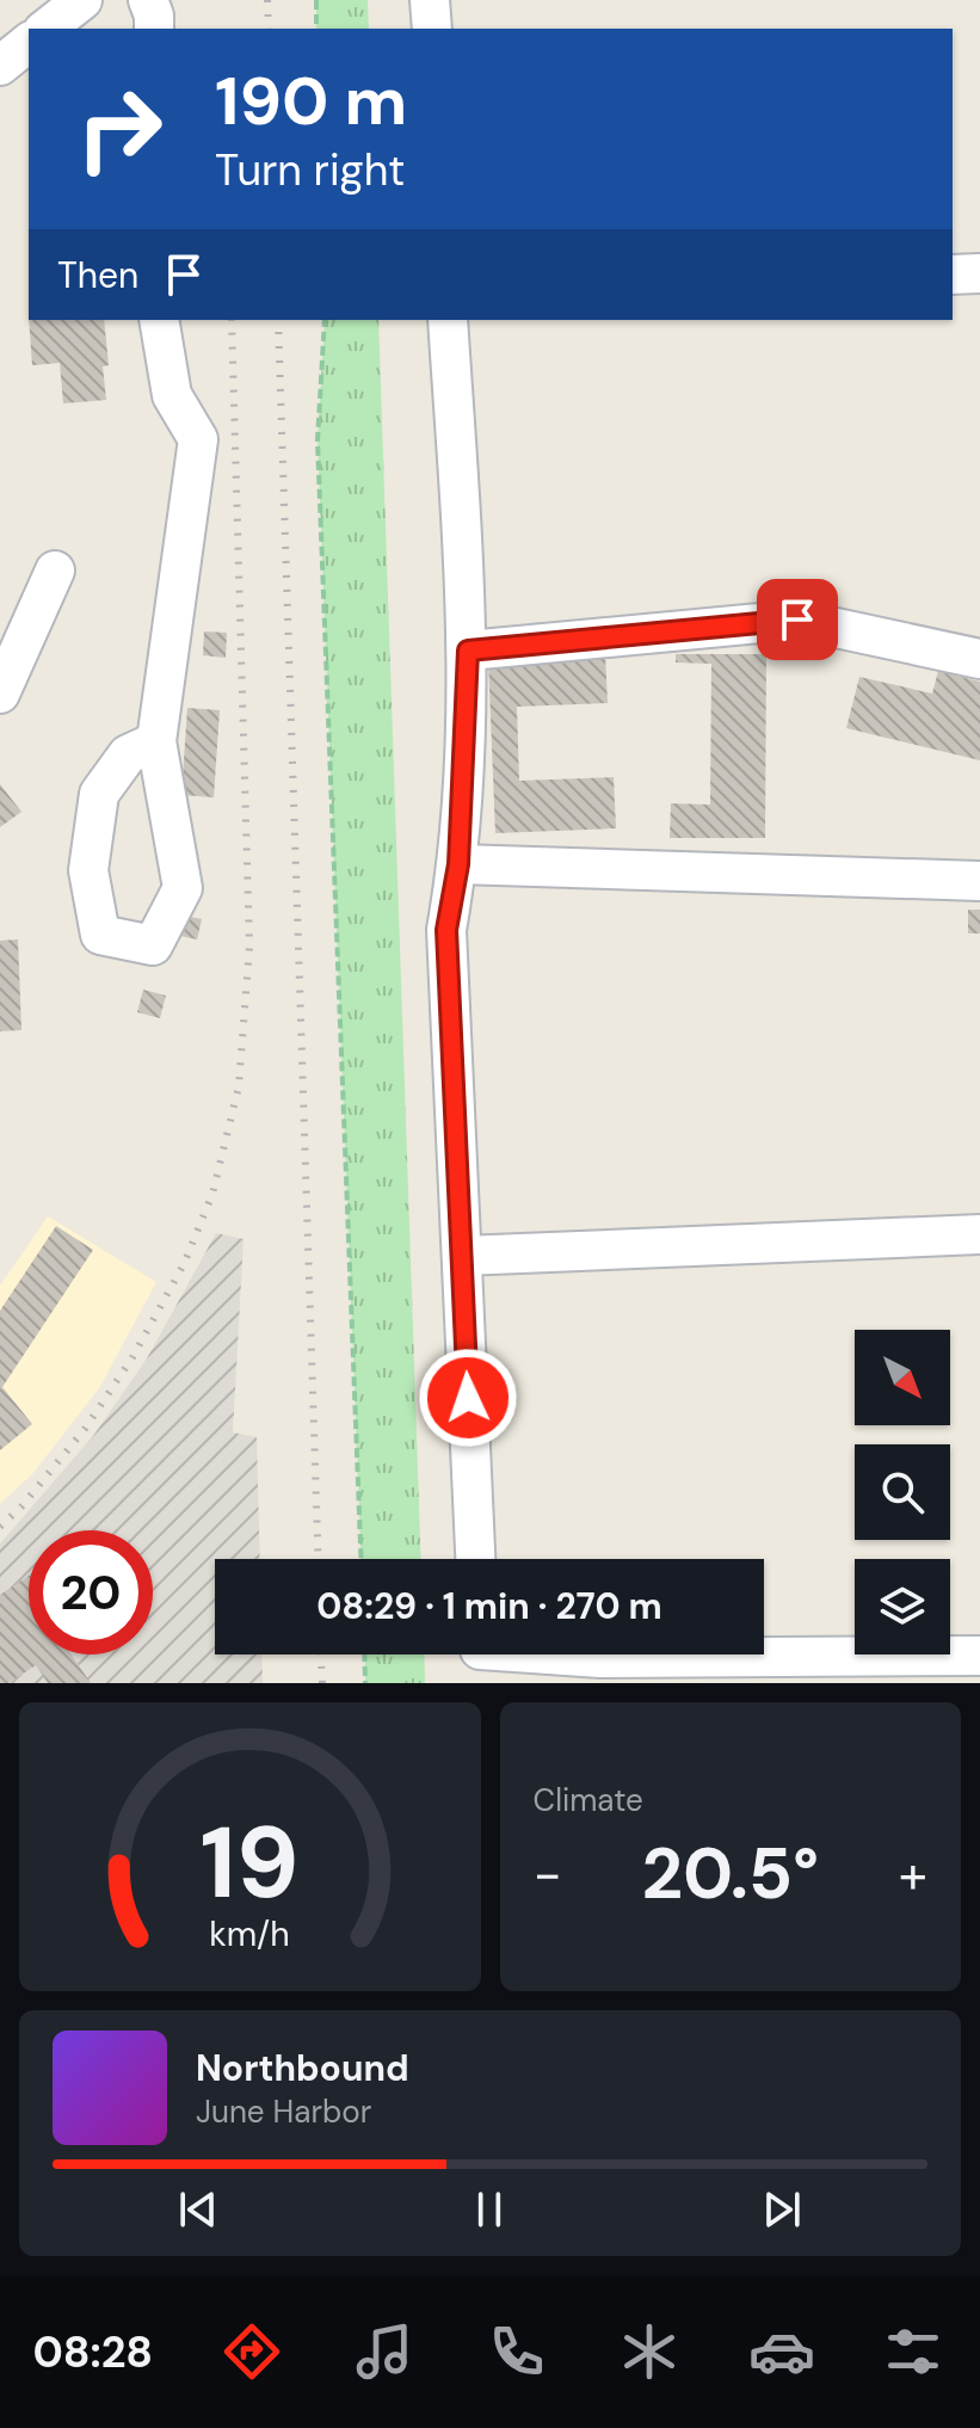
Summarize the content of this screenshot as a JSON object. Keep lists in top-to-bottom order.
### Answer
{
  "north": "bottom right",
  "page": {
    "turn": ["190 m", "Turn right"],
    "then": "Then",
    "limit": "20",
    "trip": "08:29 · 1 min · 270 m",
    "tile": "Climate",
    "heat": ["−", "20.5°", "+"],
    "song": ["Northbound", "June Harbor"],
    "tabs": "08:28",
    "gauge": ["19", "km/h"]
  }
}
